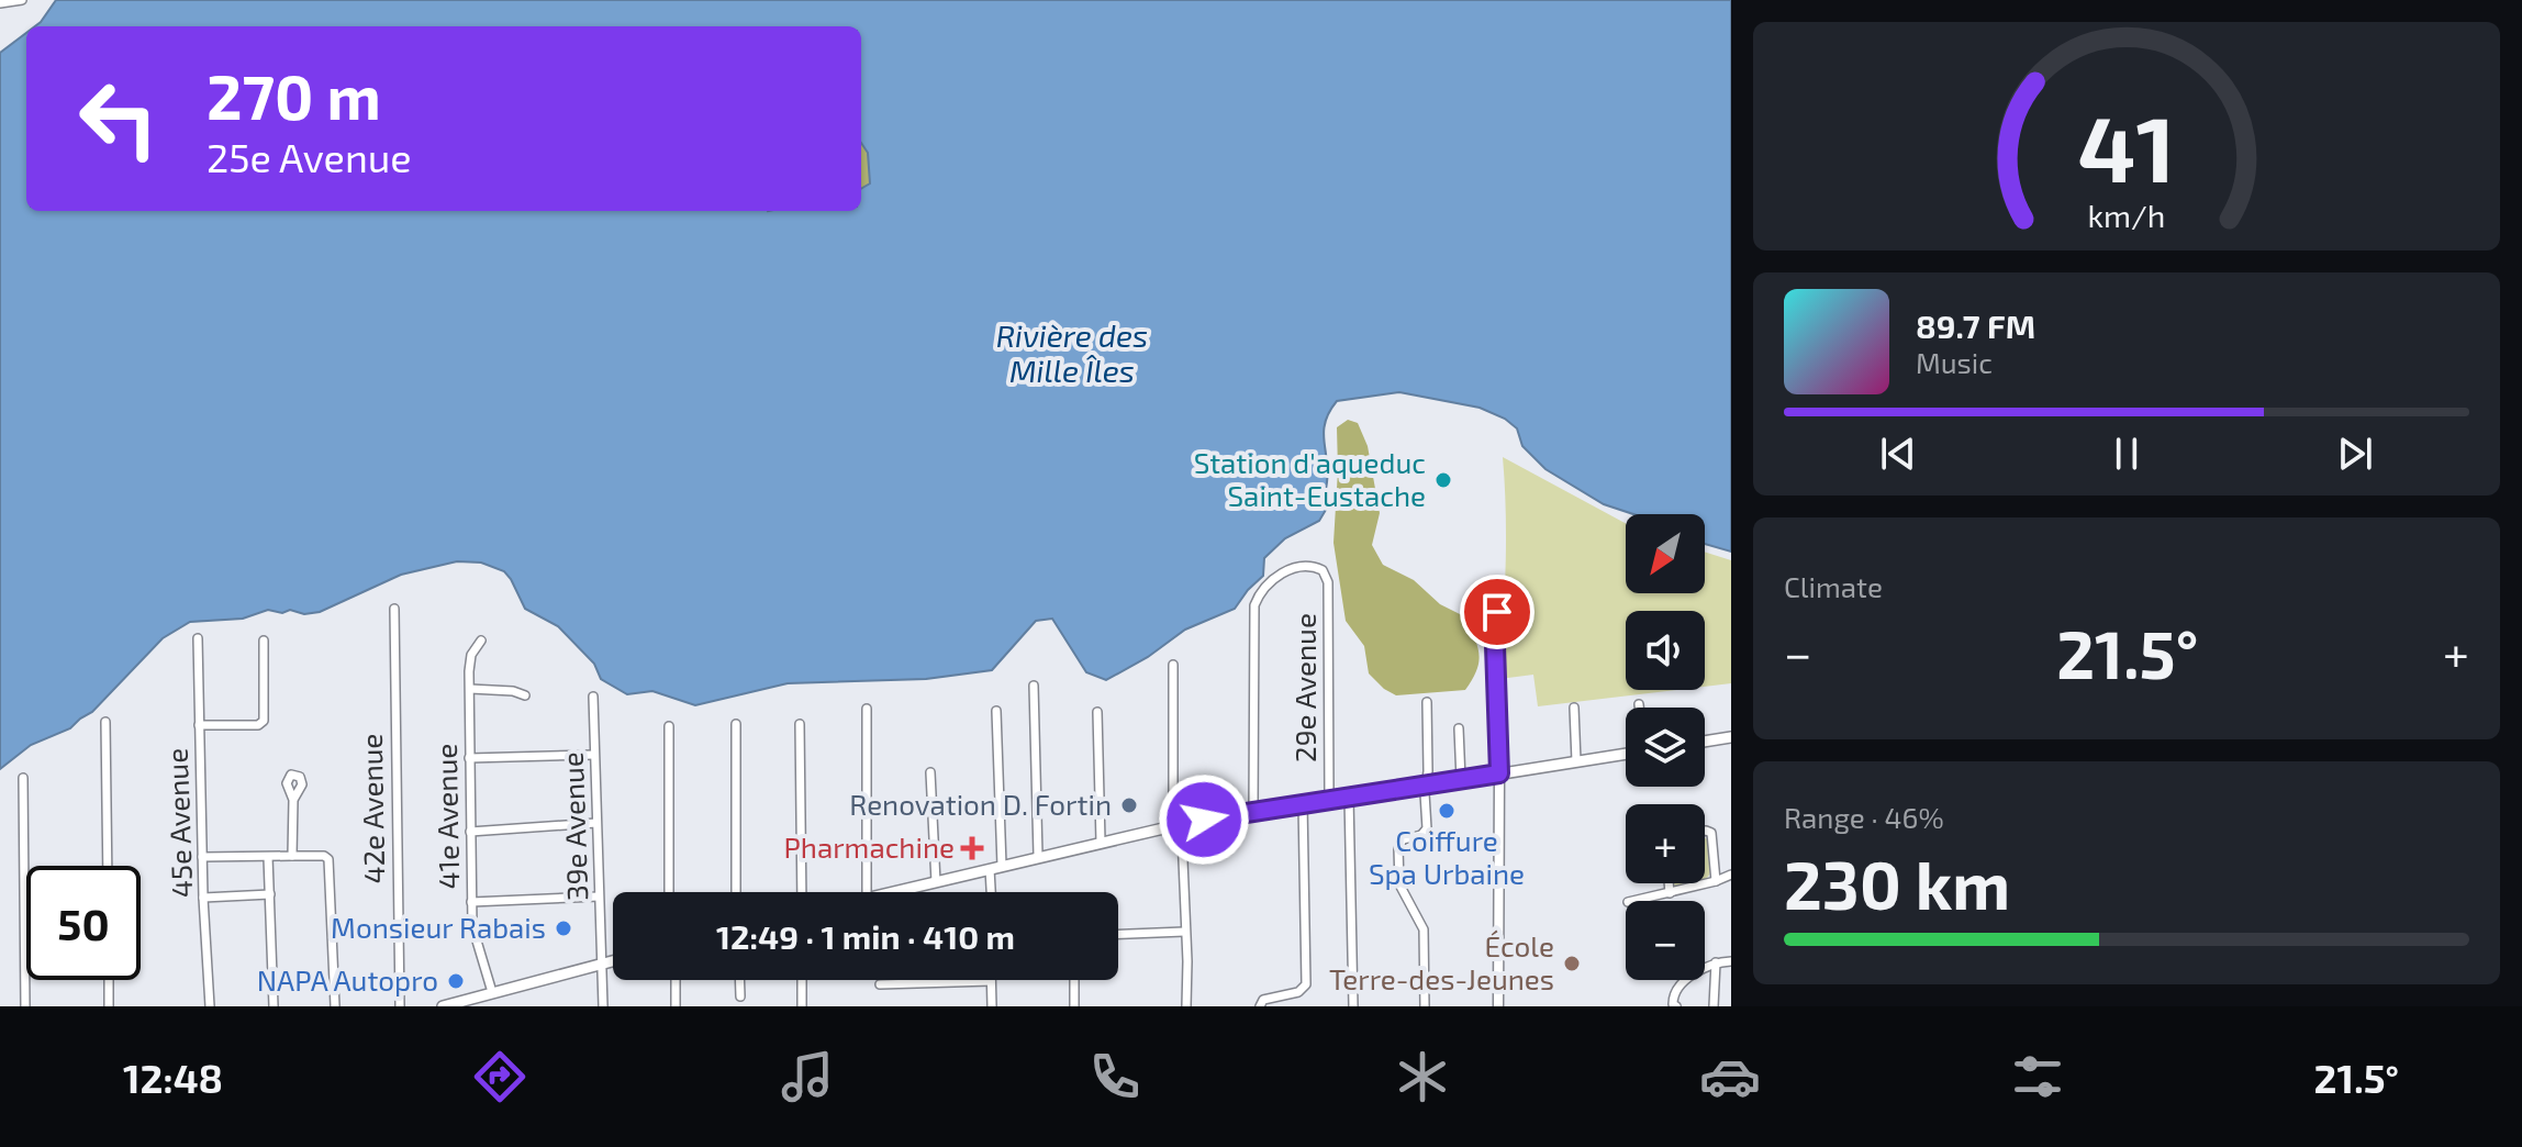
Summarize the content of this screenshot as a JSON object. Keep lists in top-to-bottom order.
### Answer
{
  "streets": {
    "street": [
      "29e Avenue",
      "42e Avenue",
      "41e Avenue",
      "45e Avenue",
      "39e Avenue"
    ]
  },
  "water": ["Rivière des Mille Îles"],
  "places": {
    "other": [
      "Station d'aqueduc Saint-Eustache",
      "Renovation D. Fortin",
      "Coiffure Spa Urbaine",
      "Monsieur Rabais",
      "École Terre-des-Jeunes",
      "NAPA Autopro"
    ],
    "health": ["Pharmachine"]
  },
  "north": "bottom left",
  "page": {
    "turn": ["270 m", "25e Avenue"],
    "song": ["89.7 FM", "Music"],
    "map_buttons": ["+", "−"],
    "tile": [
      "Climate",
      ["Range · 46%", "230 km"]
    ],
    "heat": ["−", "21.5°", "+"],
    "limit": "50",
    "trip": "12:49 · 1 min · 410 m",
    "tabs": ["12:48", "21.5°"],
    "gauge": ["41", "km/h"]
  }
}
